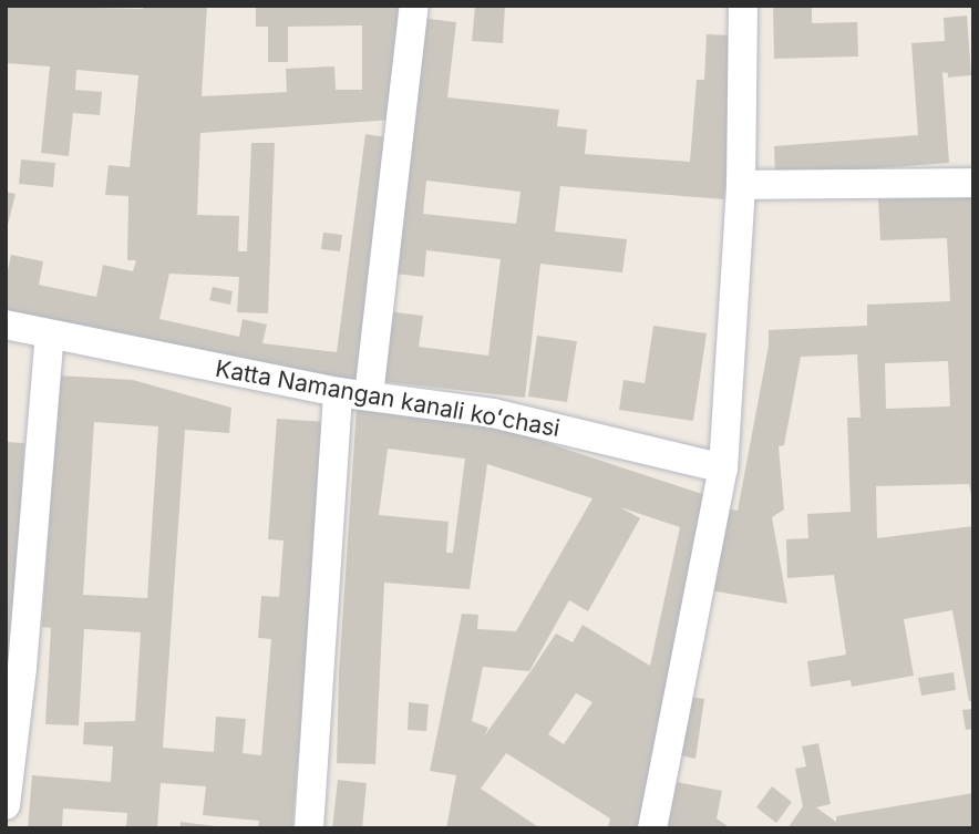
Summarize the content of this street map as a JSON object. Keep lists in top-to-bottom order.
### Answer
{
  "streets": {
    "street": ["Katta Namangan kanali koʻchasi"]
  }
}
